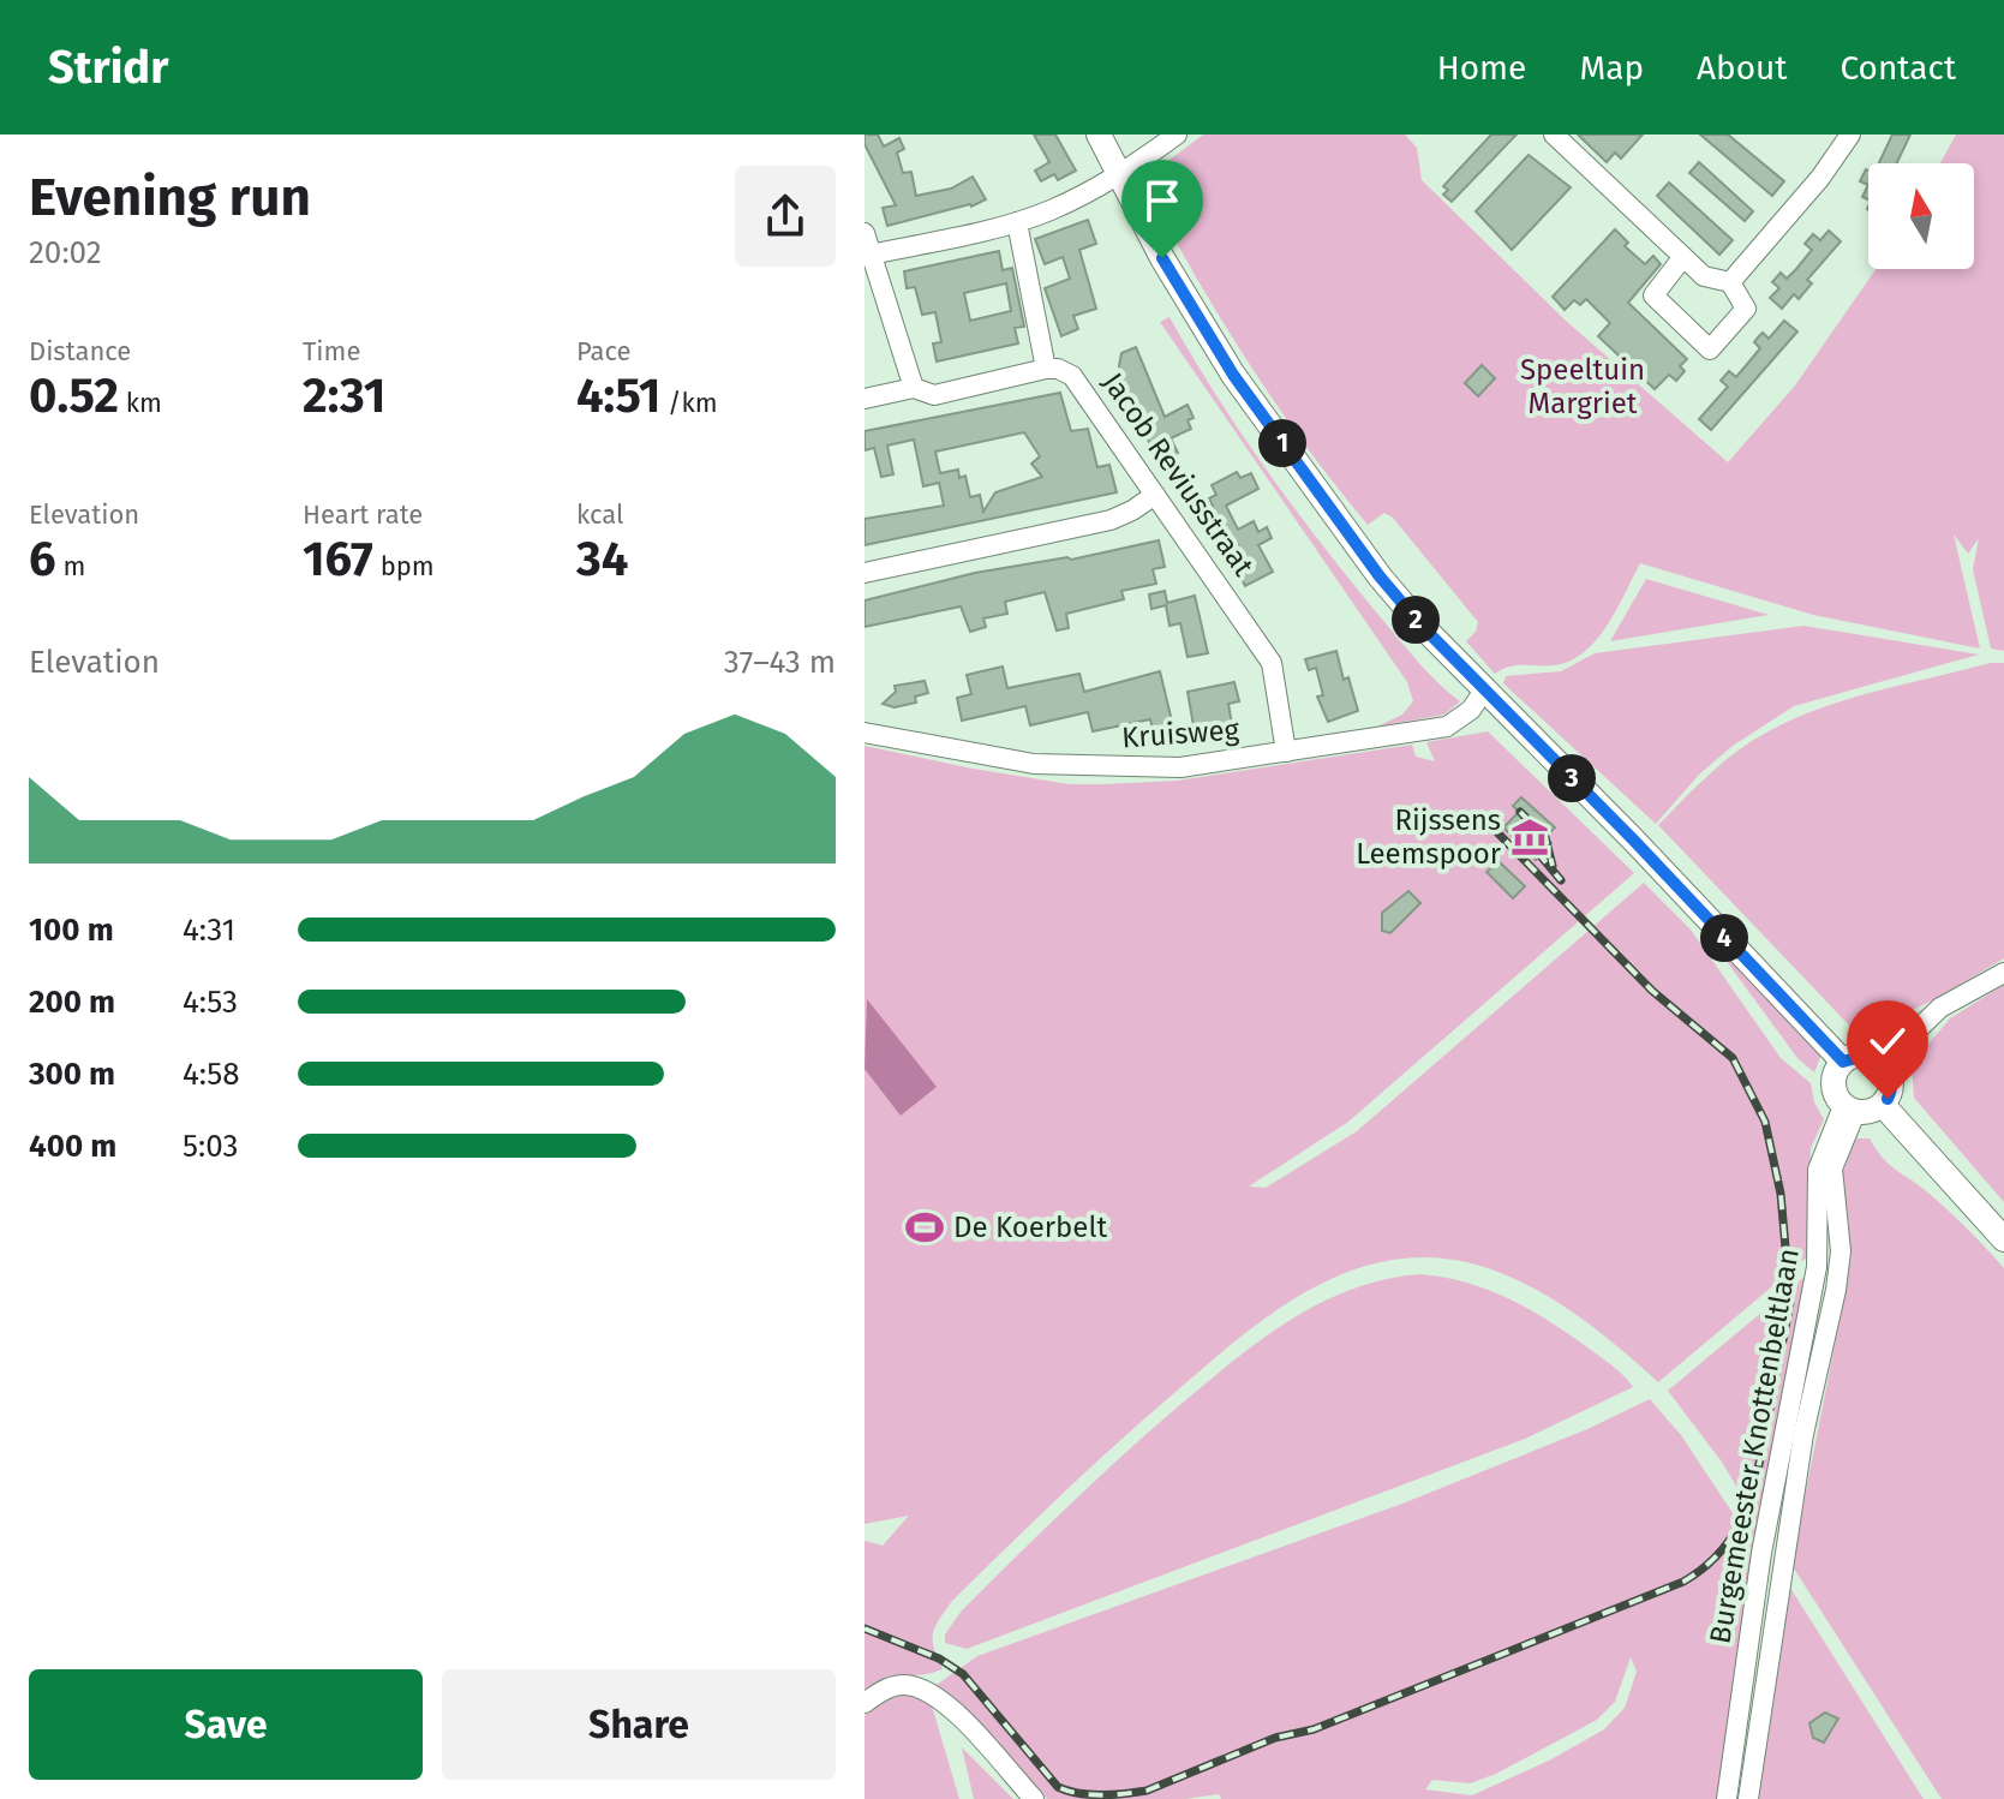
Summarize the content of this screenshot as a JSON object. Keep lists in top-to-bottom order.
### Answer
{
  "streets": {
    "street": ["Jacob Reviusstraat", "Kruisweg", "Burgemeester Knottenbeltlaan"]
  },
  "crossings": [
    ["Jacob Reviusstraat", "Kruisweg"]
  ],
  "parks": ["Speeltuin Margriet"],
  "places": {
    "museum": ["Rijssens Leemspoor"],
    "sports": ["De Koerbelt"]
  },
  "north": "top",
  "page": {
    "header": "Stridr",
    "nav": [
      "Home",
      "Map",
      "About",
      "Contact"
    ],
    "heading": ["Evening run", "20:02"],
    "stats": [
      ["Distance", "0.52 km"],
      ["Time", "2:31"],
      ["Pace", "4:51 /km"],
      ["Elevation", "6 m"],
      ["Heart rate", "167 bpm"],
      ["kcal", "34"]
    ],
    "pins": [
      "1",
      "2",
      "3",
      "4"
    ],
    "chart": ["Elevation", "37–43 m"],
    "list": [
      {
        "name": "100 m",
        "note": "4:31"
      },
      {
        "name": "200 m",
        "note": "4:53"
      },
      {
        "name": "300 m",
        "note": "4:58"
      },
      {
        "name": "400 m",
        "note": "5:03"
      }
    ],
    "buttons": ["Save", "Share"]
  }
}
